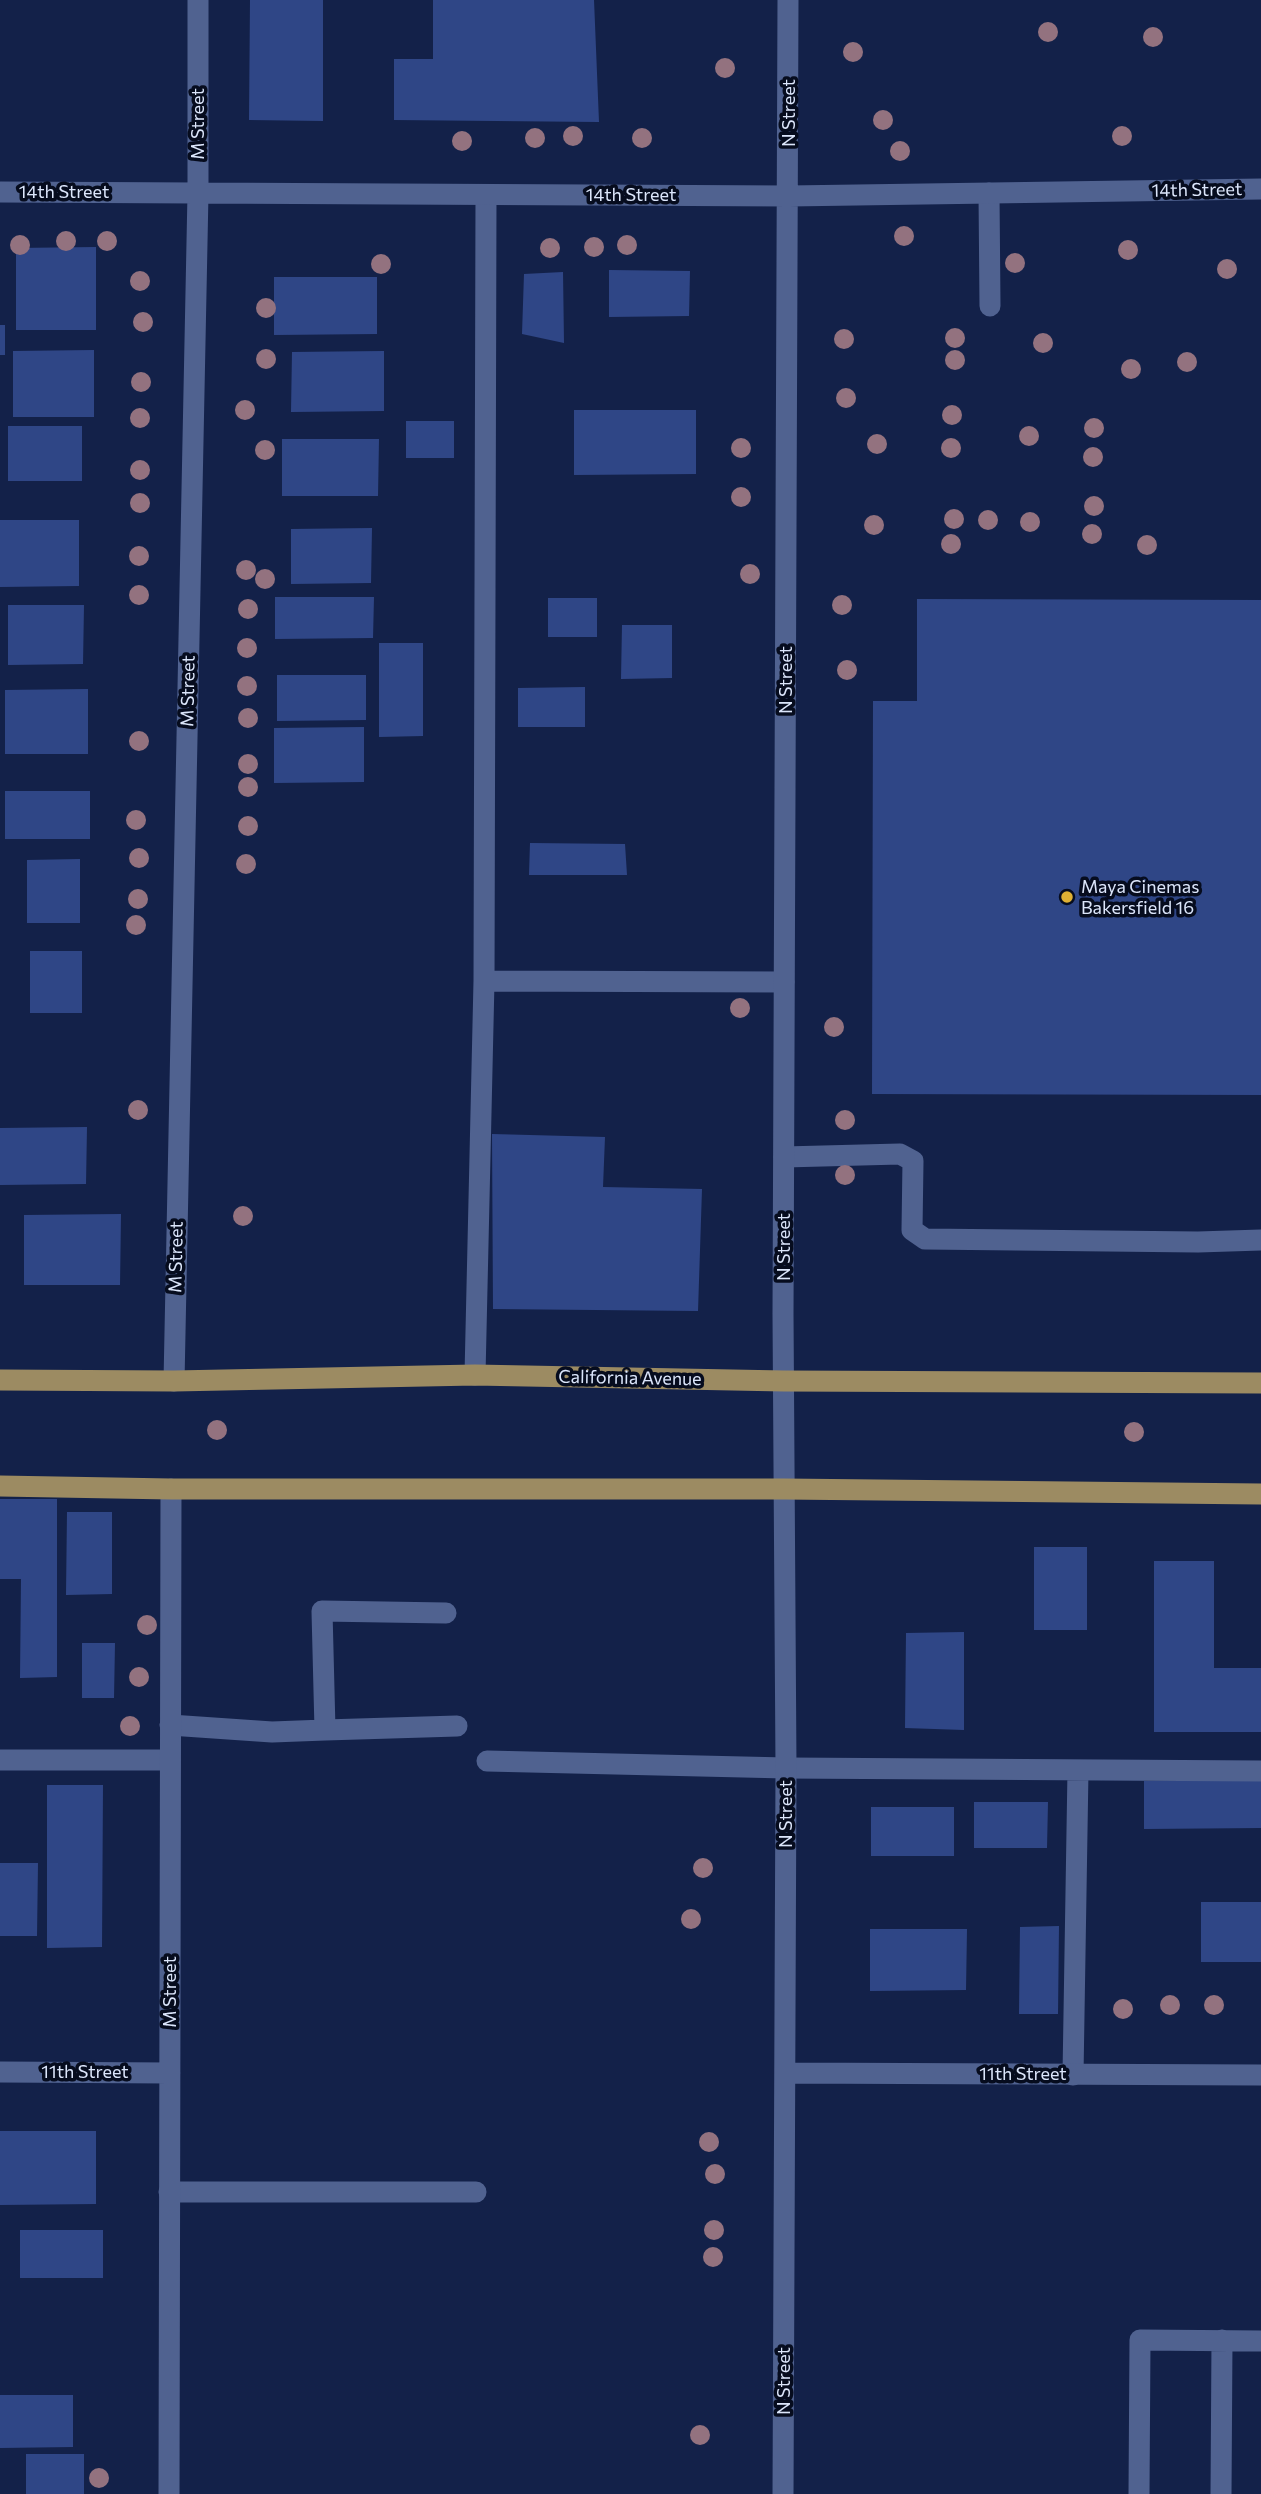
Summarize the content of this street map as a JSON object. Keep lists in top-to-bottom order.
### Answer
{
  "streets": {
    "main road": ["California Avenue"],
    "street": [
      "N Street",
      "M Street",
      "14th Street",
      "11th Street"
    ]
  },
  "crossings": [
    ["N Street", "14th Street"],
    ["N Street", "California Avenue"],
    ["N Street", "11th Street"],
    ["M Street", "14th Street"],
    ["M Street", "California Avenue"],
    ["M Street", "11th Street"]
  ],
  "places": ["Maya Cinemas Bakersfield 16"]
}
